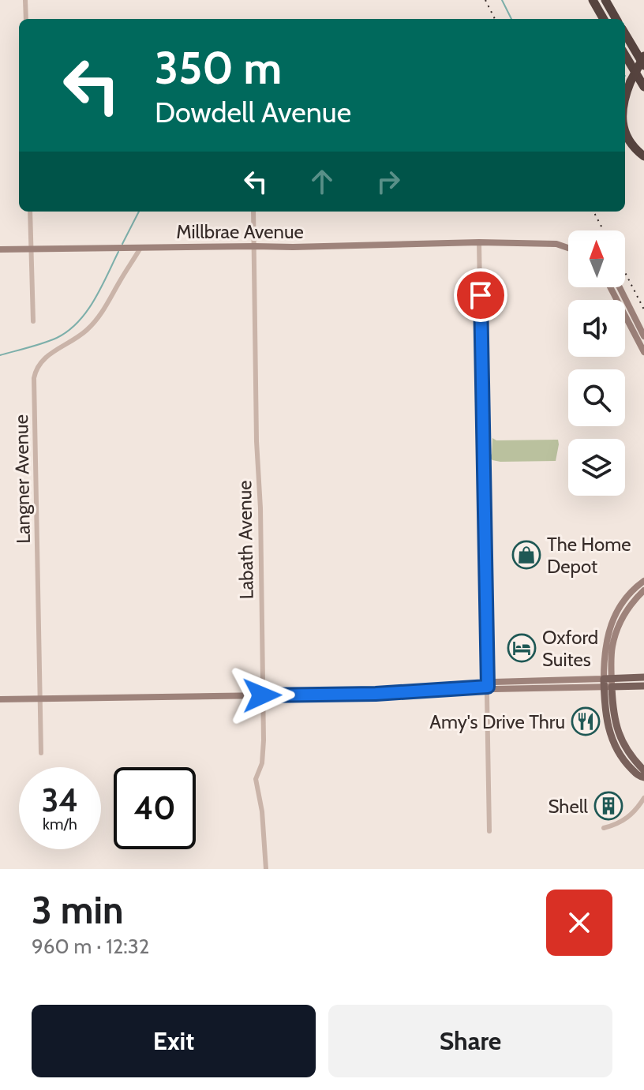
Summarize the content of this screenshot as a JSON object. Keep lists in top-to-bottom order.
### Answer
{
  "streets": {
    "street": ["Millbrae Avenue", "Langner Avenue", "Labath Avenue"]
  },
  "crossings": [
    ["Millbrae Avenue", "Langner Avenue"],
    ["Millbrae Avenue", "Labath Avenue"]
  ],
  "places": {
    "shop": ["The Home Depot"],
    "hotel": ["Oxford Suites"],
    "restaurant": ["Amy's Drive Thru"],
    "building": ["Shell"]
  },
  "north": "top",
  "page": {
    "turn": ["350 m", "Dowdell Avenue"],
    "speed": "34 km/h",
    "limit": "40",
    "heading": ["3 min", "960 m · 12:32"],
    "buttons": ["Exit", "Share"]
  }
}
